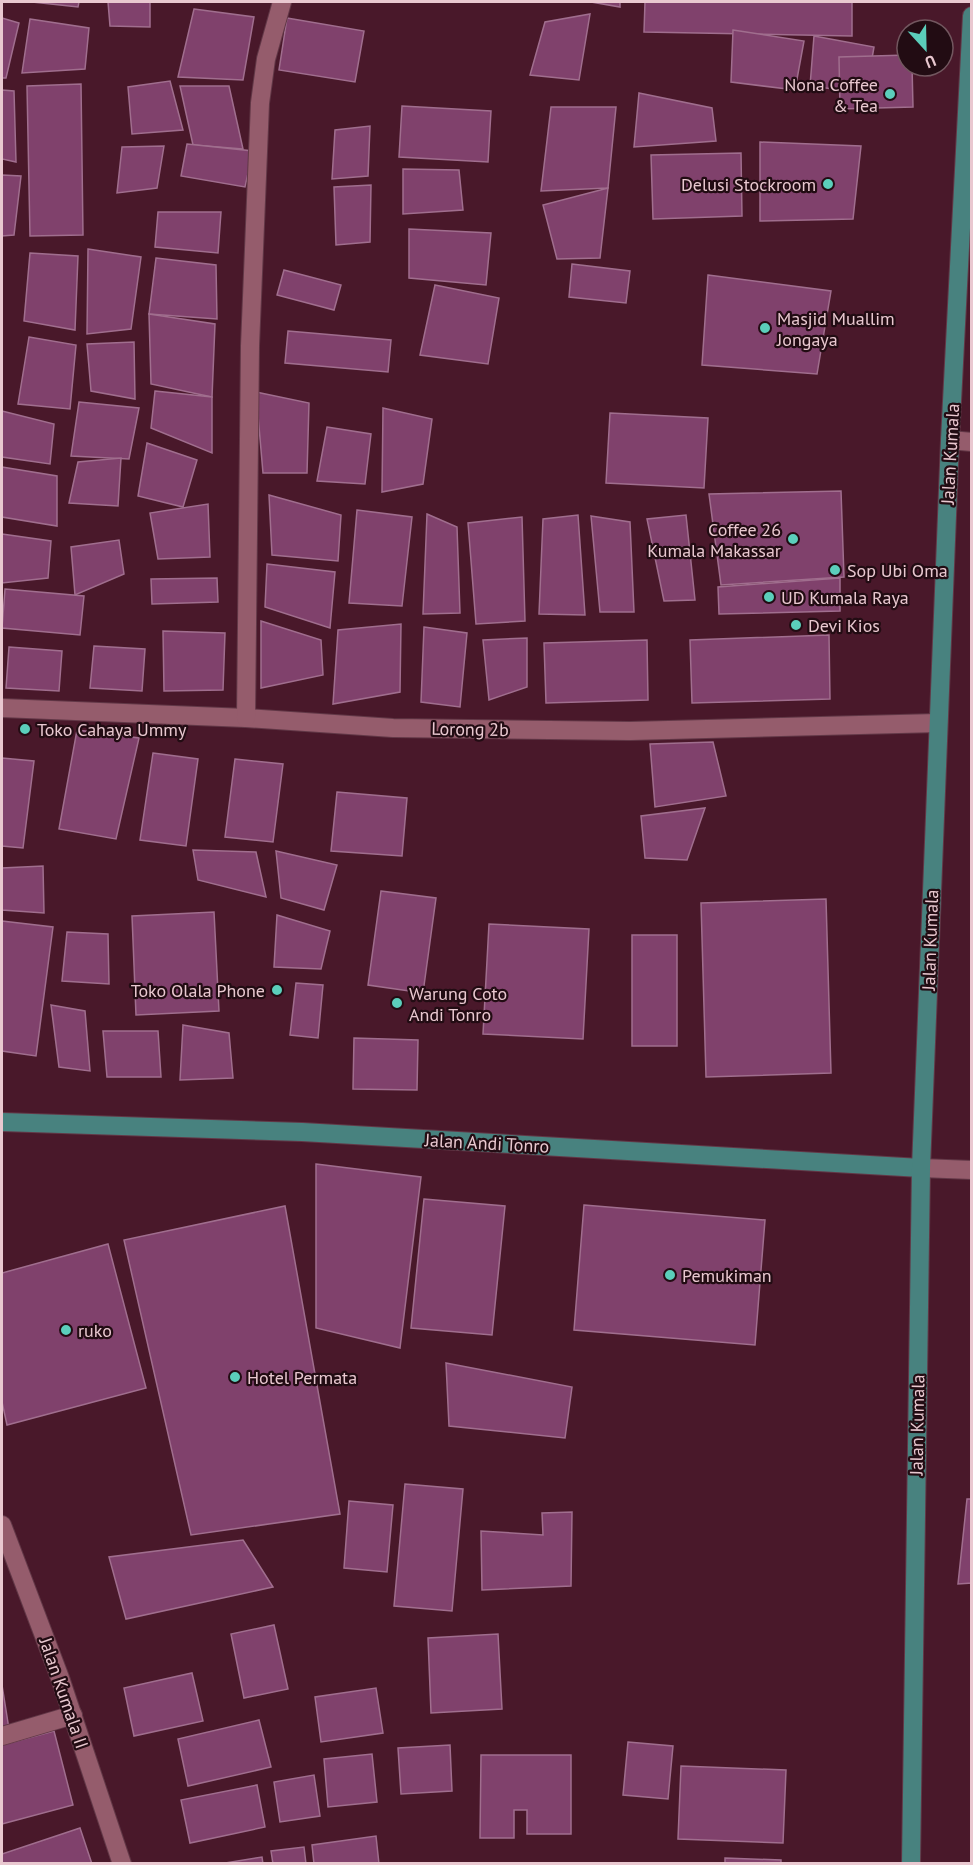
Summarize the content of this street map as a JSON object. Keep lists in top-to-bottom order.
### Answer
{
  "streets": {
    "main road": ["Jalan Kumala", "Jalan Andi Tonro"],
    "street": ["Lorong 2b", "Jalan Kumala II"]
  },
  "crossings": [
    ["Jalan Kumala", "Lorong 2b"],
    ["Jalan Kumala", "Jalan Andi Tonro"]
  ],
  "places": [
    "Nona Coffee & Tea",
    "Delusi Stockroom",
    "Masjid Muallim Jongaya",
    "Coffee 26 Kumala Makassar",
    "Sop Ubi Oma",
    "UD Kumala Raya",
    "Devi Kios",
    "Toko Cahaya Ummy",
    "Toko Olala Phone",
    "Warung Coto Andi Tonro",
    "Pemukiman",
    "ruko",
    "Hotel Permata"
  ],
  "north": "bottom"
}
